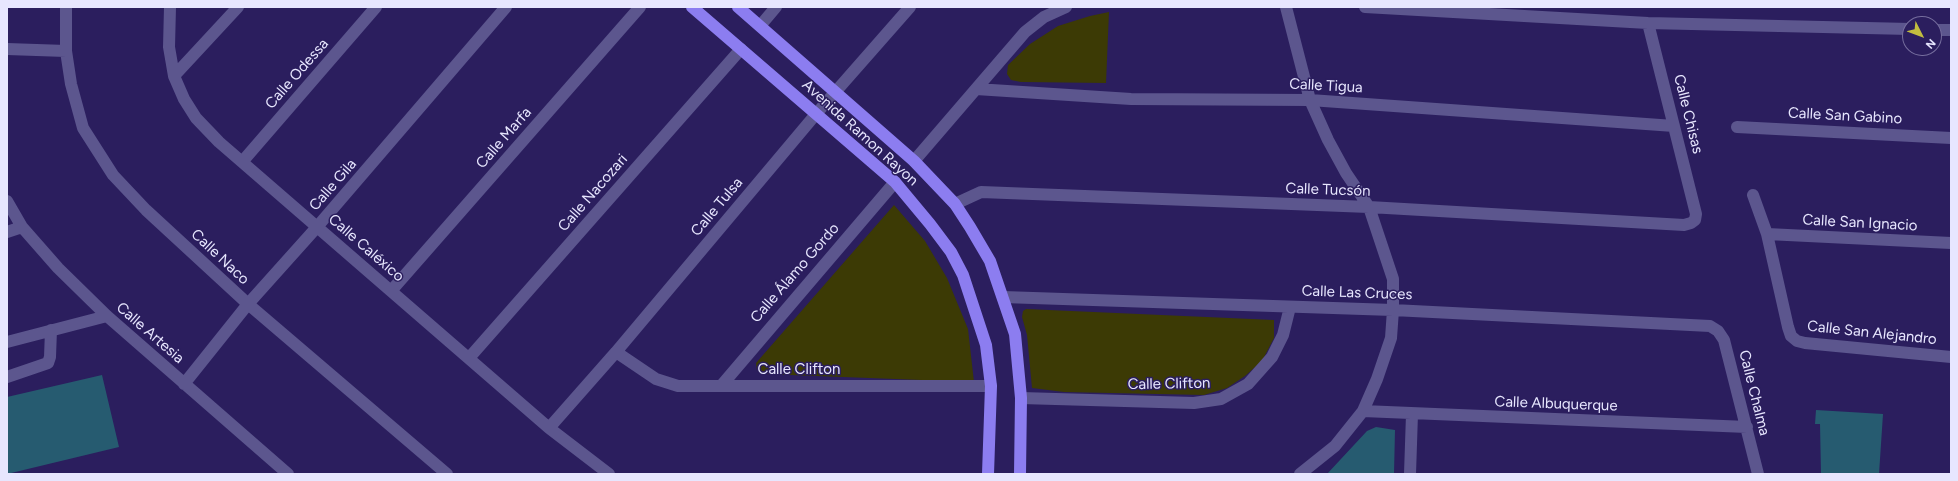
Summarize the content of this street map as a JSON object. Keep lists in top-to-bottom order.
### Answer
{
  "streets": {
    "main road": ["Avenida Ramon Rayon"],
    "street": [
      "Calle Odessa",
      "Calle Tigua",
      "Calle Chisas",
      "Calle San Gabino",
      "Calle Marfa",
      "Calle Gila",
      "Calle Tucsón",
      "Calle Nacozari",
      "Calle Tulsa",
      "Calle San Ignacio",
      "Calle Caléxico",
      "Calle Naco",
      "Calle Álamo Gordo",
      "Calle Las Cruces",
      "Calle Artesia",
      "Calle San Alejandro",
      "Calle Clifton",
      "Calle Chalma",
      "Calle Albuquerque"
    ]
  },
  "crossings": [
    ["Calle Odessa", "Calle Caléxico"],
    ["Calle Tigua", "Calle Chisas"],
    ["Calle Chisas", "Calle Tucsón"],
    ["Avenida Ramon Rayon", "Calle Tucsón"],
    ["Avenida Ramon Rayon", "Calle Nacozari"],
    ["Avenida Ramon Rayon", "Calle Tulsa"],
    ["Avenida Ramon Rayon", "Calle Álamo Gordo"],
    ["Avenida Ramon Rayon", "Calle Las Cruces"],
    ["Avenida Ramon Rayon", "Calle Clifton"],
    ["Calle Marfa", "Calle Caléxico"],
    ["Calle Gila", "Calle Caléxico"],
    ["Calle Gila", "Calle Naco"],
    ["Calle Gila", "Calle Artesia"],
    ["Calle Nacozari", "Calle Caléxico"],
    ["Calle Tulsa", "Calle Caléxico"],
    ["Calle Tulsa", "Calle Clifton"],
    ["Calle San Ignacio", "Calle San Alejandro"],
    ["Calle Álamo Gordo", "Calle Clifton"],
    ["Calle Las Cruces", "Calle Clifton"],
    ["Calle Las Cruces", "Calle Chalma"],
    ["Calle Chalma", "Calle Albuquerque"]
  ],
  "north": "bottom right"
}
